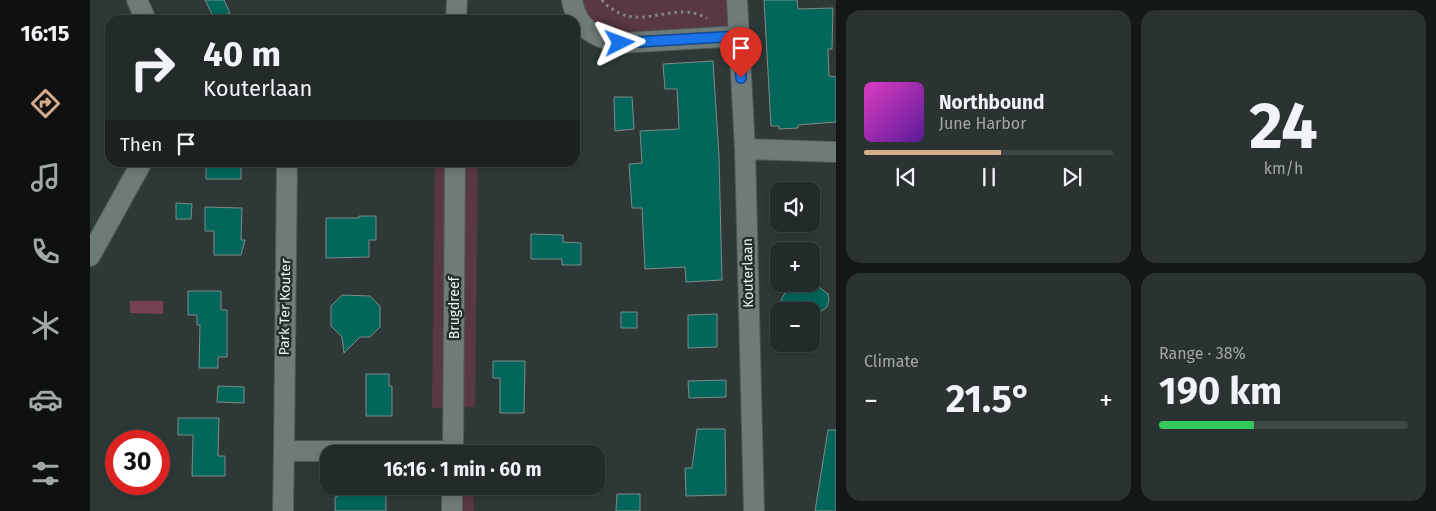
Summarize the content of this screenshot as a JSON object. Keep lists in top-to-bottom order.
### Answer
{
  "streets": {
    "street": ["Kouterlaan", "Park Ter Kouter", "Brugdreef"]
  },
  "page": {
    "tabs": "16:15",
    "tile": [
      ["24", "km/h"],
      "Climate",
      ["Range · 38%", "190 km"]
    ],
    "turn": ["40 m", "Kouterlaan"],
    "song": ["Northbound", "June Harbor"],
    "then": "Then",
    "map_buttons": ["+", "−"],
    "heat": ["−", "21.5°", "+"],
    "limit": "30",
    "trip": "16:16 · 1 min · 60 m"
  }
}
